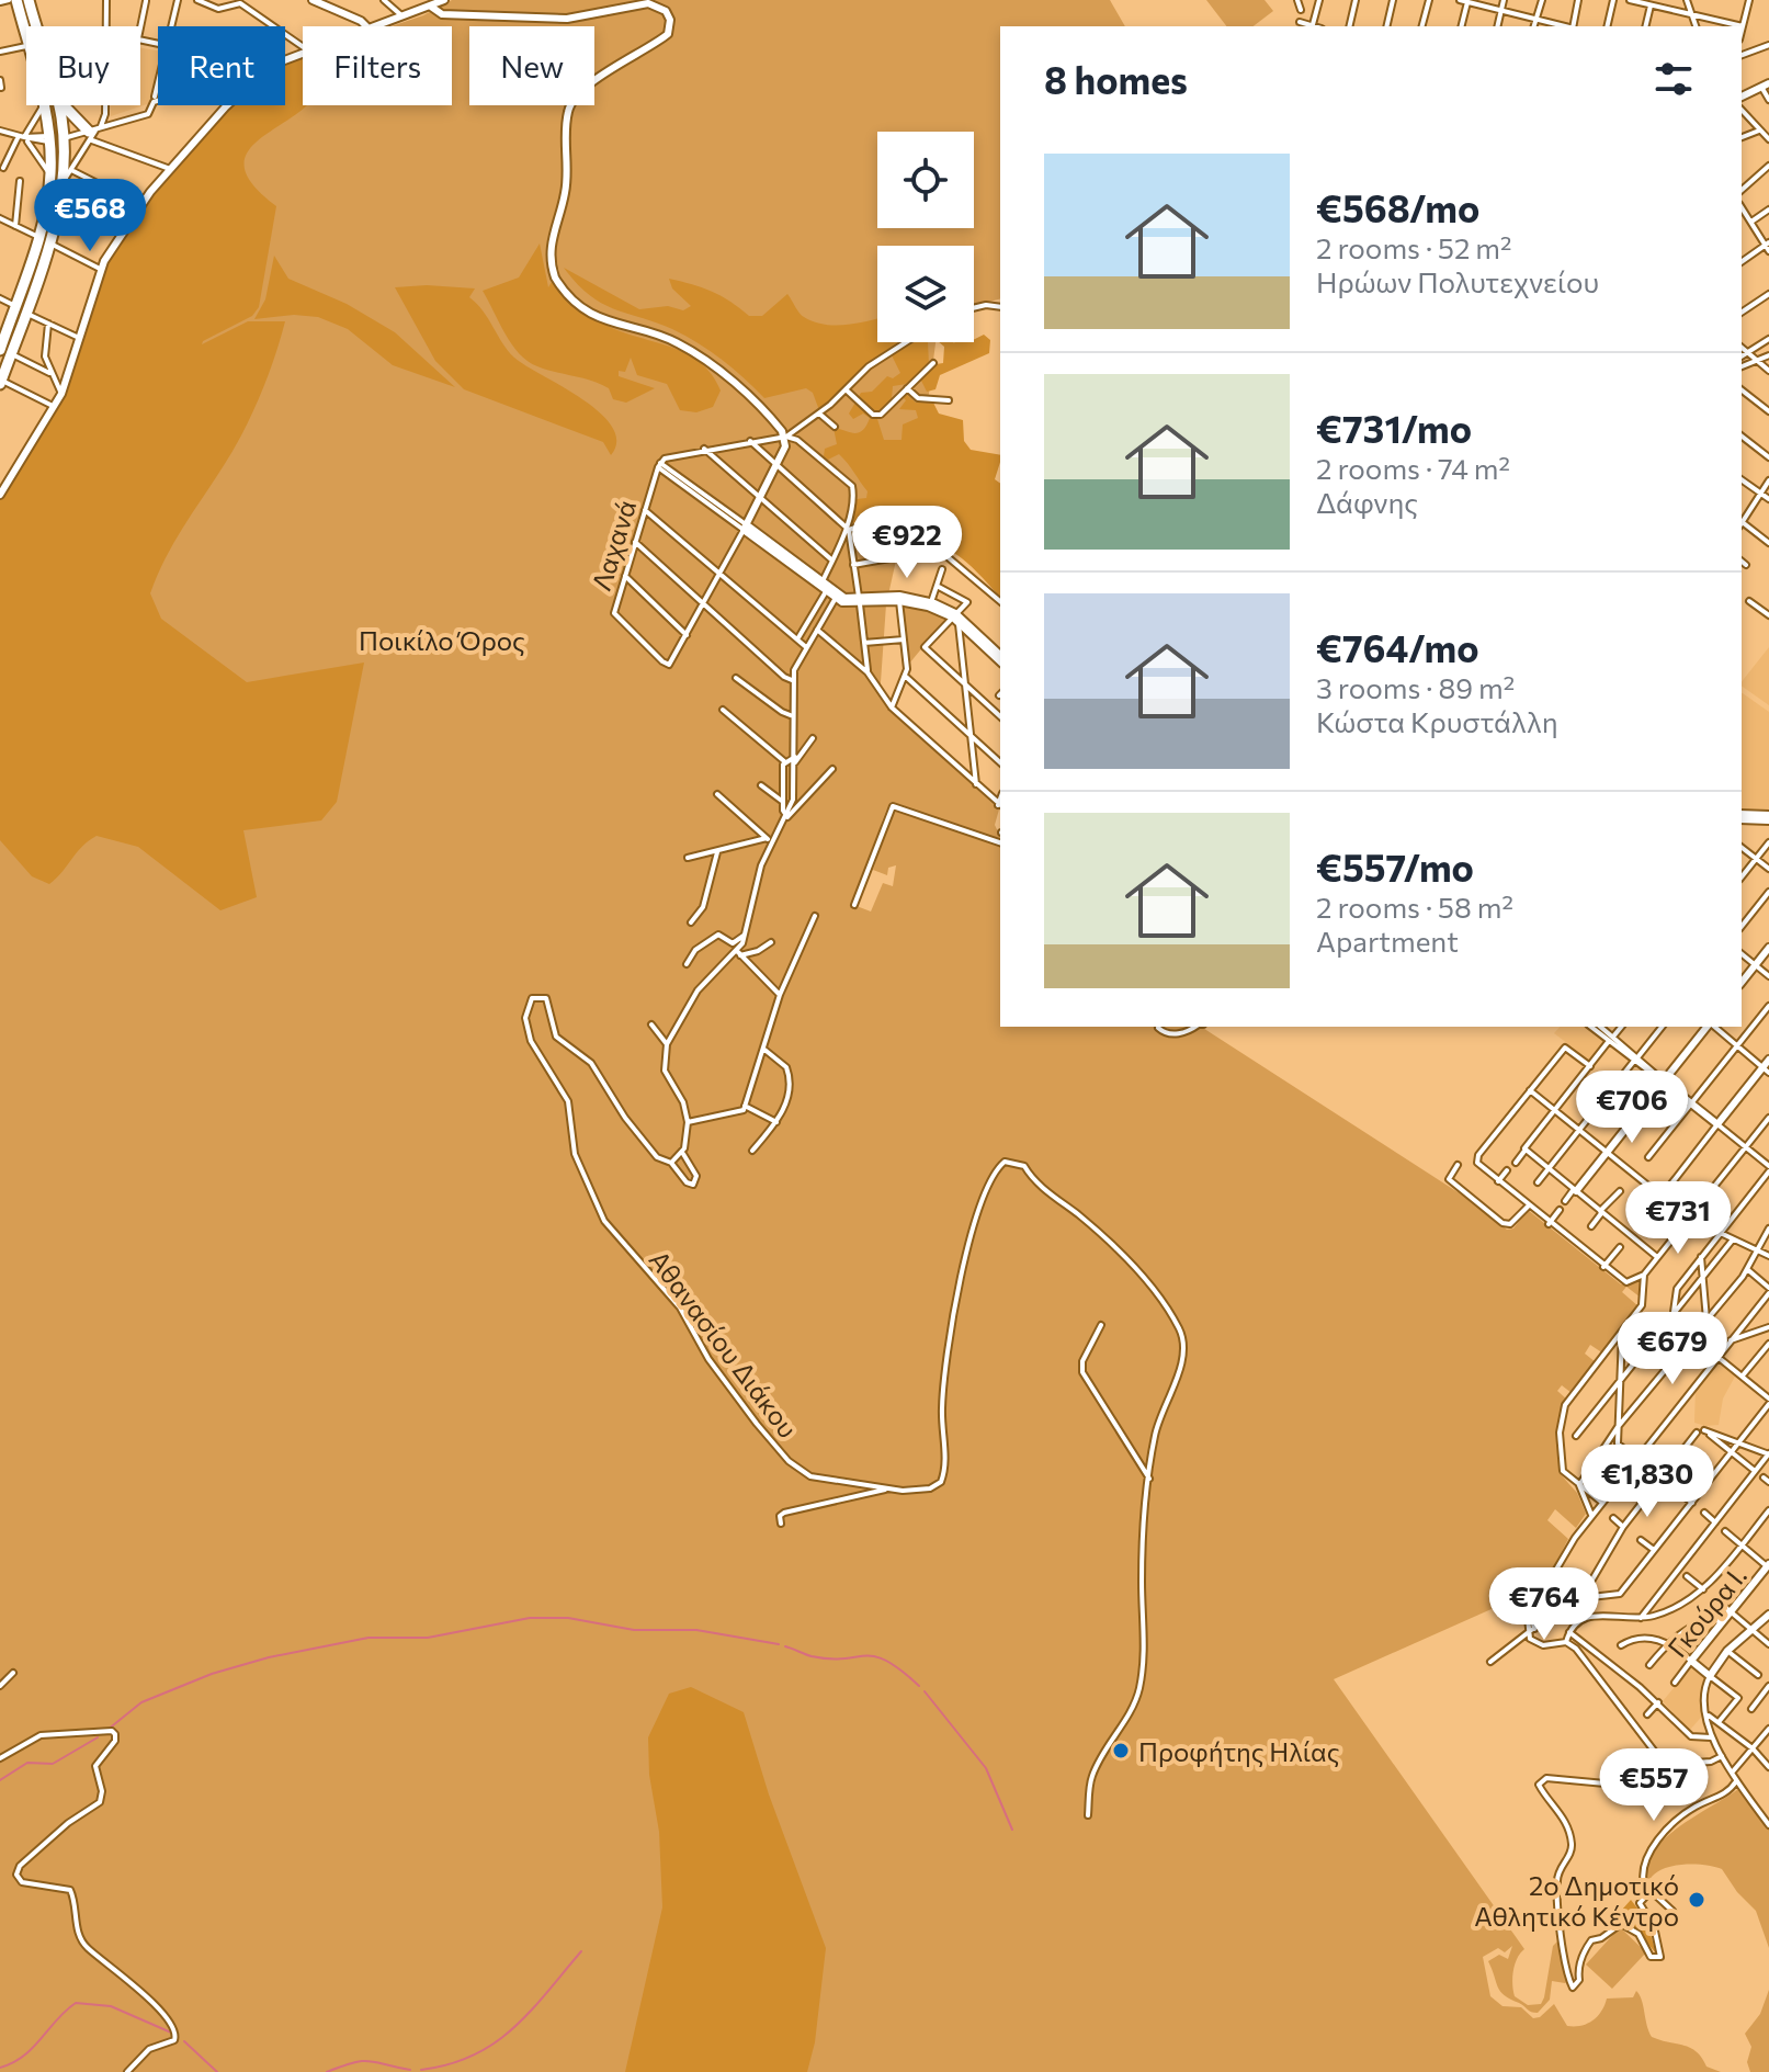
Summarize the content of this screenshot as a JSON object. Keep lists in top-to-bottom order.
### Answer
{
  "streets": {
    "street": ["Λαχανά", "Αθανασίου Διάκου", "Γκούρα Ι."]
  },
  "parks": ["Ποικίλο Όρος"],
  "places": ["Προφήτης Ηλίας", "2o Δημοτικό Αθλητικό Κέντρο"],
  "page": {
    "chip": [
      "Buy",
      "Rent",
      "Filters",
      "New"
    ],
    "heading": "8 homes",
    "list": [
      {
        "name": "€568/mo",
        "note": "2 rooms · 52 m² · Ηρώων Πολυτεχνείου"
      },
      {
        "name": "€731/mo",
        "note": "2 rooms · 74 m² · Δάφνης"
      },
      {
        "name": "€764/mo",
        "note": "3 rooms · 89 m² · Κώστα Κρυστάλλη"
      },
      {
        "name": "€557/mo",
        "note": "2 rooms · 58 m² · Apartment"
      }
    ],
    "price": [
      "€568",
      "€922",
      "€706",
      "€731",
      "€679",
      "€1,830",
      "€764",
      "€557"
    ]
  }
}
